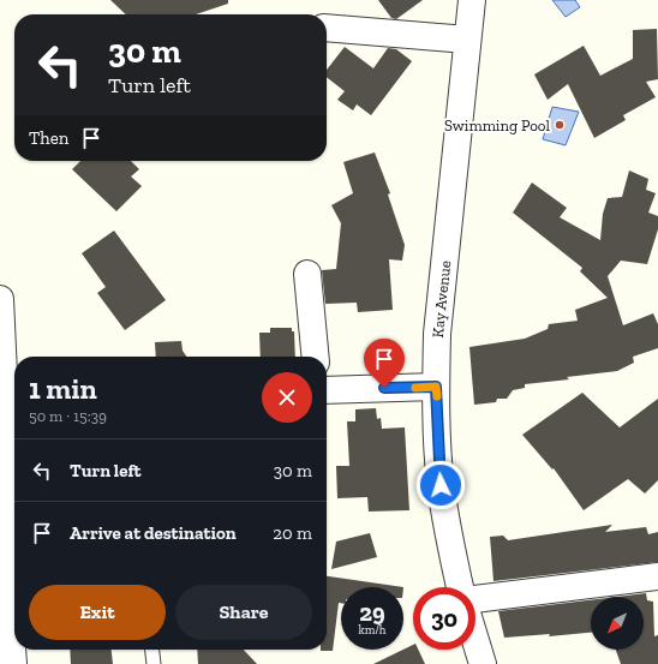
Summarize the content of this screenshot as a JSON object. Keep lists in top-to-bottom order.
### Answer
{
  "streets": {
    "street": ["Kay Avenue"]
  },
  "places": ["Swimming Pool"],
  "north": "bottom left",
  "page": {
    "turn": ["30 m", "Turn left"],
    "then": "Then",
    "heading": ["1 min", "50 m · 15:39"],
    "list": [
      {
        "name": "Turn left",
        "value": "30 m"
      },
      {
        "name": "Arrive at destination",
        "value": "20 m"
      }
    ],
    "buttons": ["Exit", "Share"],
    "speed": "29 km/h",
    "limit": "30"
  }
}
